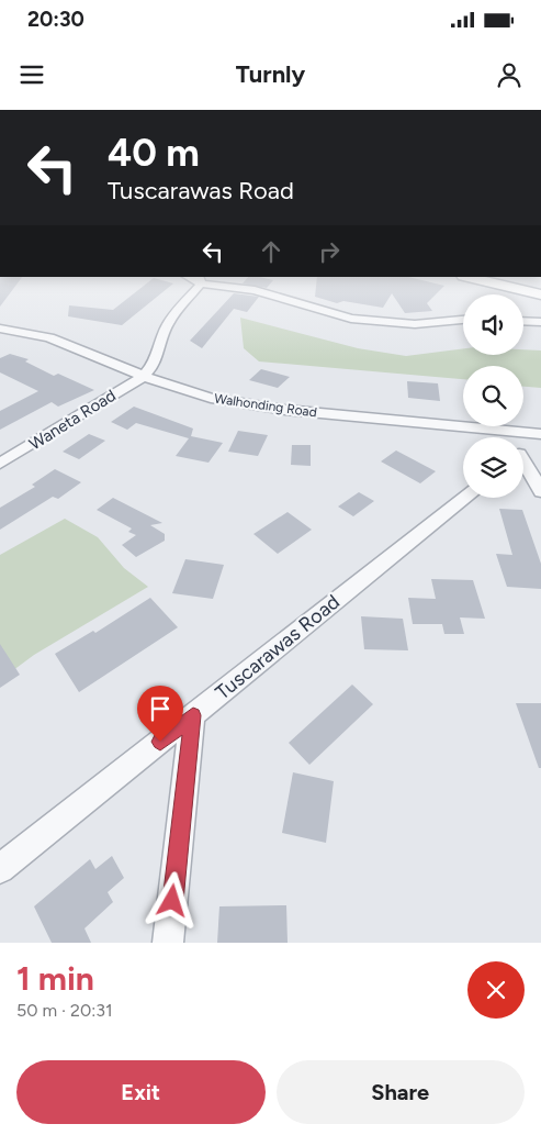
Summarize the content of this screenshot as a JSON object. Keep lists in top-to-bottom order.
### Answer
{
  "streets": {
    "street": ["Walhonding Road", "Waneta Road", "Tuscarawas Road"]
  },
  "crossings": [
    ["Walhonding Road", "Waneta Road"]
  ],
  "page": {
    "status": "20:30",
    "header": "Turnly",
    "turn": ["40 m", "Tuscarawas Road"],
    "heading": ["1 min", "50 m · 20:31"],
    "buttons": ["Exit", "Share"]
  }
}
